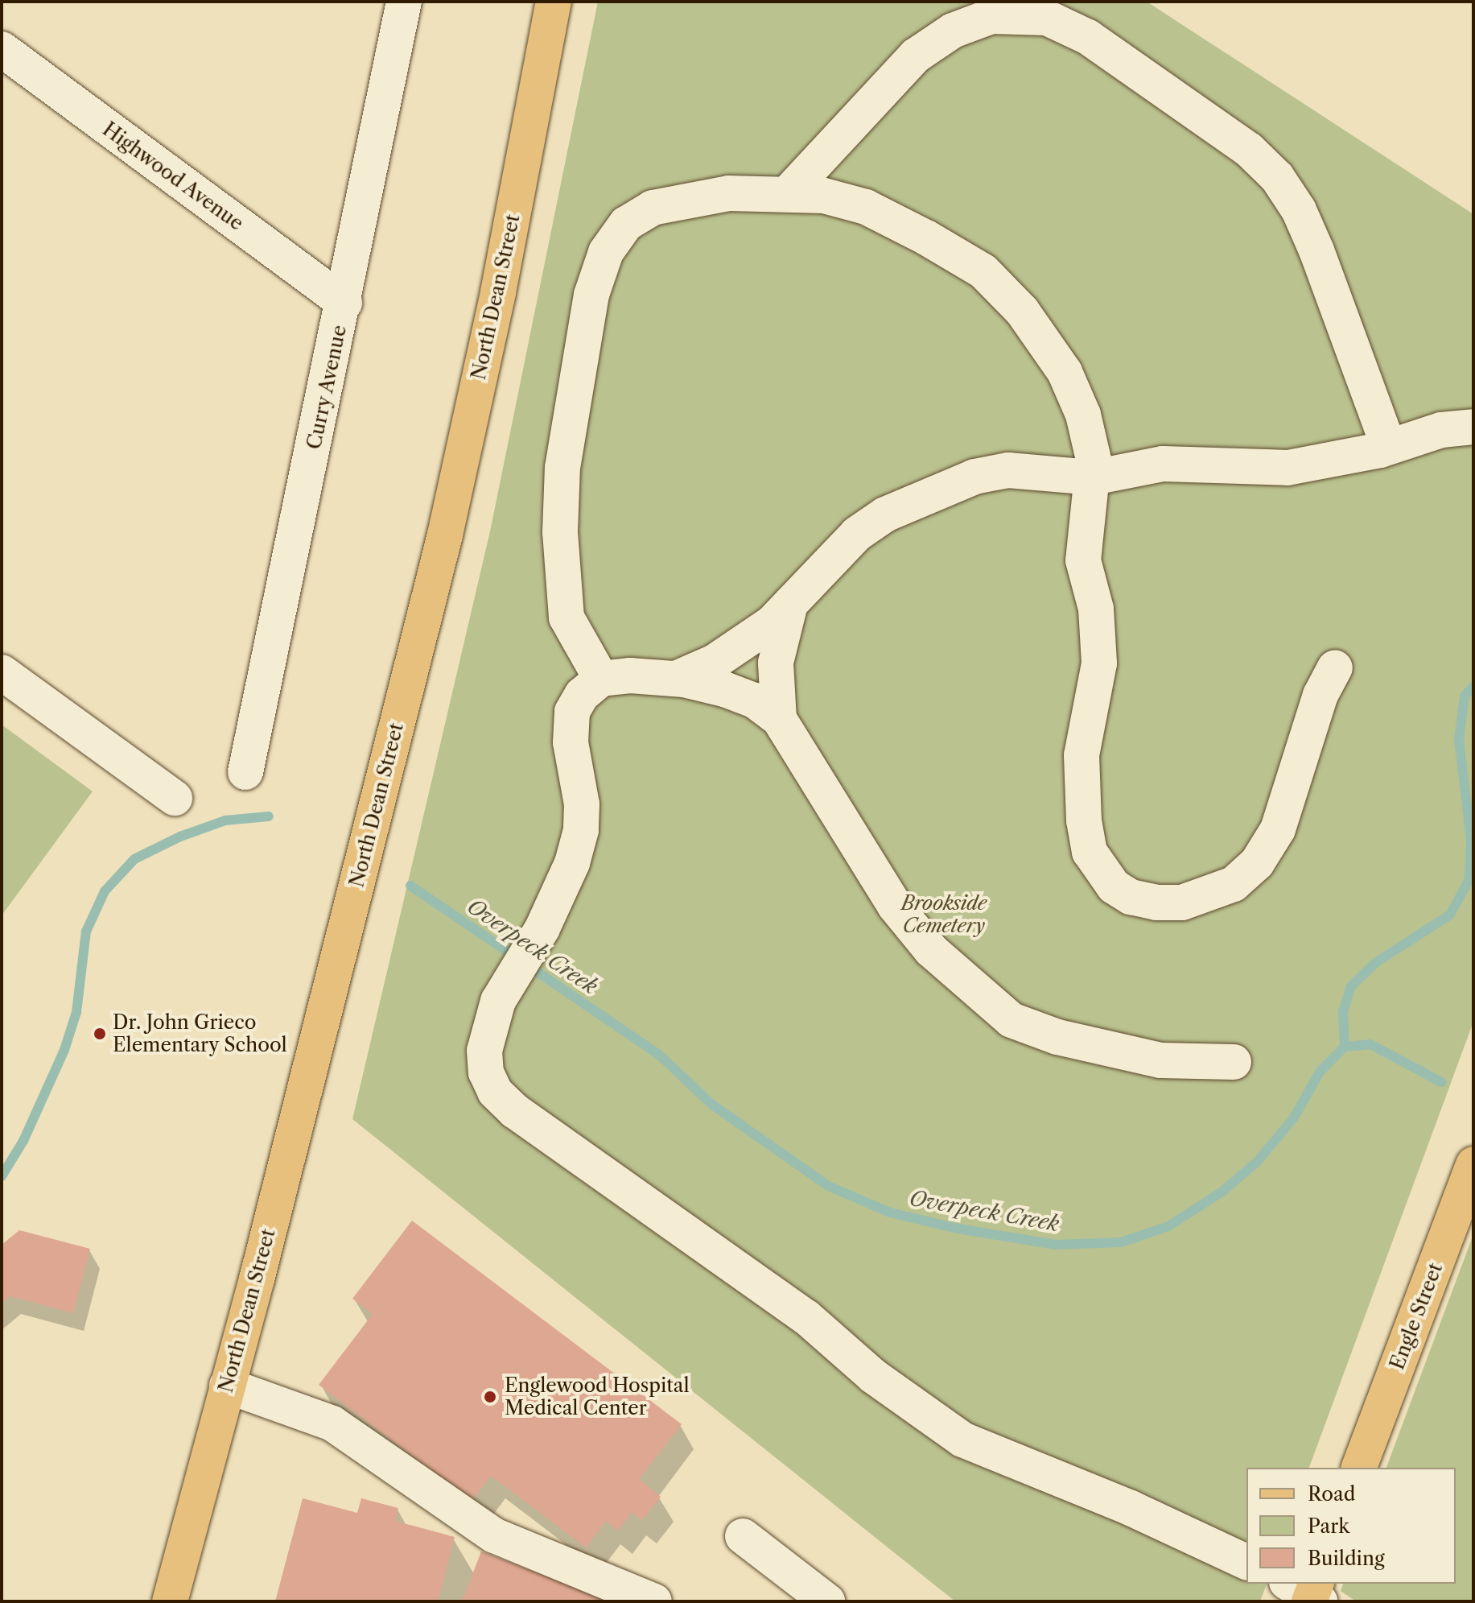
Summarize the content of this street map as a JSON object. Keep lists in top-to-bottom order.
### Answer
{
  "streets": {
    "main road": ["North Dean Street", "Engle Street"],
    "street": ["Highwood Avenue", "Curry Avenue"]
  },
  "crossings": [
    ["Highwood Avenue", "Curry Avenue"]
  ],
  "water": ["Overpeck Creek"],
  "parks": ["Brookside Cemetery"],
  "places": ["Dr. John Grieco Elementary School", "Englewood Hospital Medical Center"],
  "legend": ["Road", "Park", "Building"]
}
